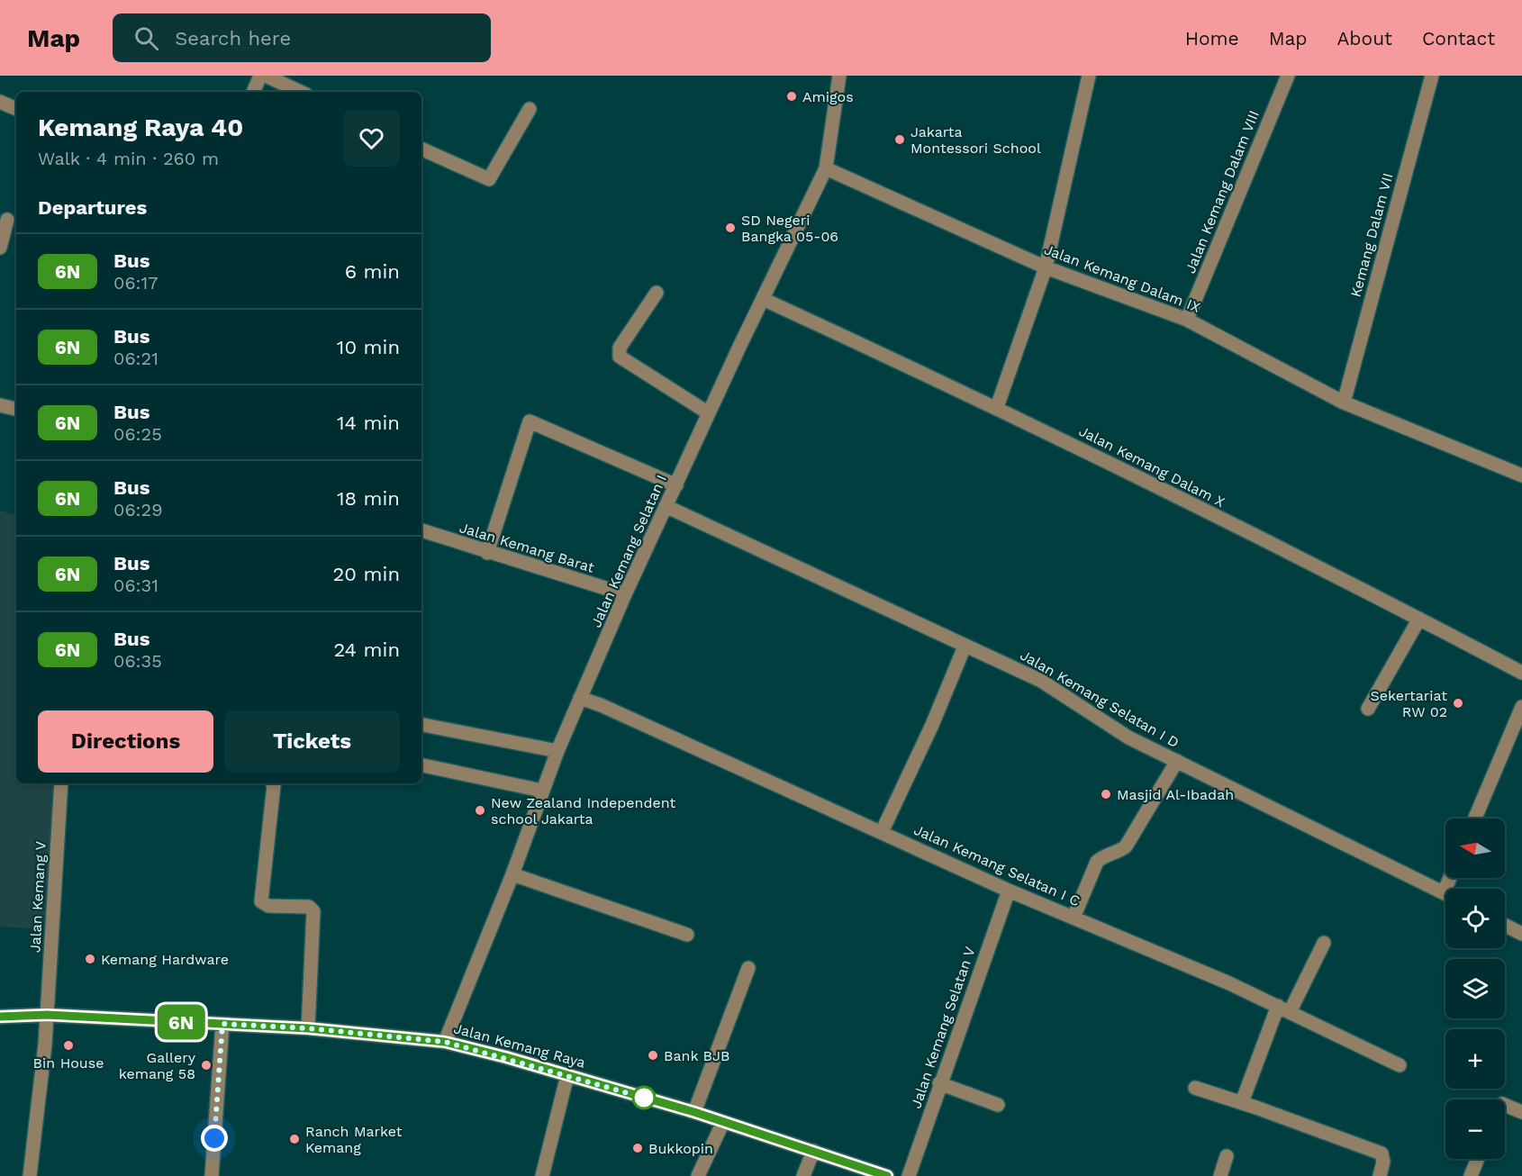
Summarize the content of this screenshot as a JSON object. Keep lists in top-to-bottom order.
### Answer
{
  "streets": {
    "street": [
      "Jalan Kemang Dalam VIII",
      "Kemang Dalam VII",
      "Jalan Kemang Dalam IX",
      "Jalan Kemang Dalam X",
      "Jalan Kemang Barat",
      "Jalan Kemang Selatan I",
      "Jalan Kemang Selatan I D",
      "Jalan Kemang Selatan I C",
      "Jalan Kemang V",
      "Jalan Kemang Selatan V",
      "Jalan Kemang Raya"
    ]
  },
  "crossings": [
    ["Jalan Kemang Dalam VIII", "Jalan Kemang Dalam IX"],
    ["Kemang Dalam VII", "Jalan Kemang Dalam IX"],
    ["Jalan Kemang Dalam IX", "Jalan Kemang Selatan I"],
    ["Jalan Kemang Dalam X", "Jalan Kemang Selatan I"],
    ["Jalan Kemang Barat", "Jalan Kemang Selatan I"],
    ["Jalan Kemang Selatan I", "Jalan Kemang Selatan I D"],
    ["Jalan Kemang Selatan I", "Jalan Kemang Selatan I C"],
    ["Jalan Kemang Selatan I", "Jalan Kemang Raya"],
    ["Jalan Kemang Selatan I C", "Jalan Kemang Selatan V"],
    ["Jalan Kemang V", "Jalan Kemang Raya"]
  ],
  "places": [
    "Amigos",
    "Jakarta Montessori School",
    "SD Negeri Bangka 05-06",
    "Sekertariat RW 02",
    "Masjid Al-Ibadah",
    "New Zealand Independent school Jakarta",
    "Kemang Hardware",
    "Bin House",
    "Bank BJB",
    "Gallery kemang 58",
    "Ranch Market Kemang",
    "Bukkopin"
  ],
  "lines": ["bus line 6N"],
  "north": "left",
  "page": {
    "header": "Map",
    "search": "Search here",
    "nav": [
      "Home",
      "Map",
      "About",
      "Contact"
    ],
    "on_map": "6N",
    "heading": [
      ["Kemang Raya 40", "Walk · 4 min · 260 m"],
      "Departures"
    ],
    "list": [
      {
        "mark": "6N",
        "name": "Bus",
        "note": "06:17",
        "value": "6 min"
      },
      {
        "mark": "6N",
        "name": "Bus",
        "note": "06:21",
        "value": "10 min"
      },
      {
        "mark": "6N",
        "name": "Bus",
        "note": "06:25",
        "value": "14 min"
      },
      {
        "mark": "6N",
        "name": "Bus",
        "note": "06:29",
        "value": "18 min"
      },
      {
        "mark": "6N",
        "name": "Bus",
        "note": "06:31",
        "value": "20 min"
      },
      {
        "mark": "6N",
        "name": "Bus",
        "note": "06:35",
        "value": "24 min"
      }
    ],
    "buttons": ["Directions", "Tickets"],
    "map_buttons": ["+", "−"]
  }
}
